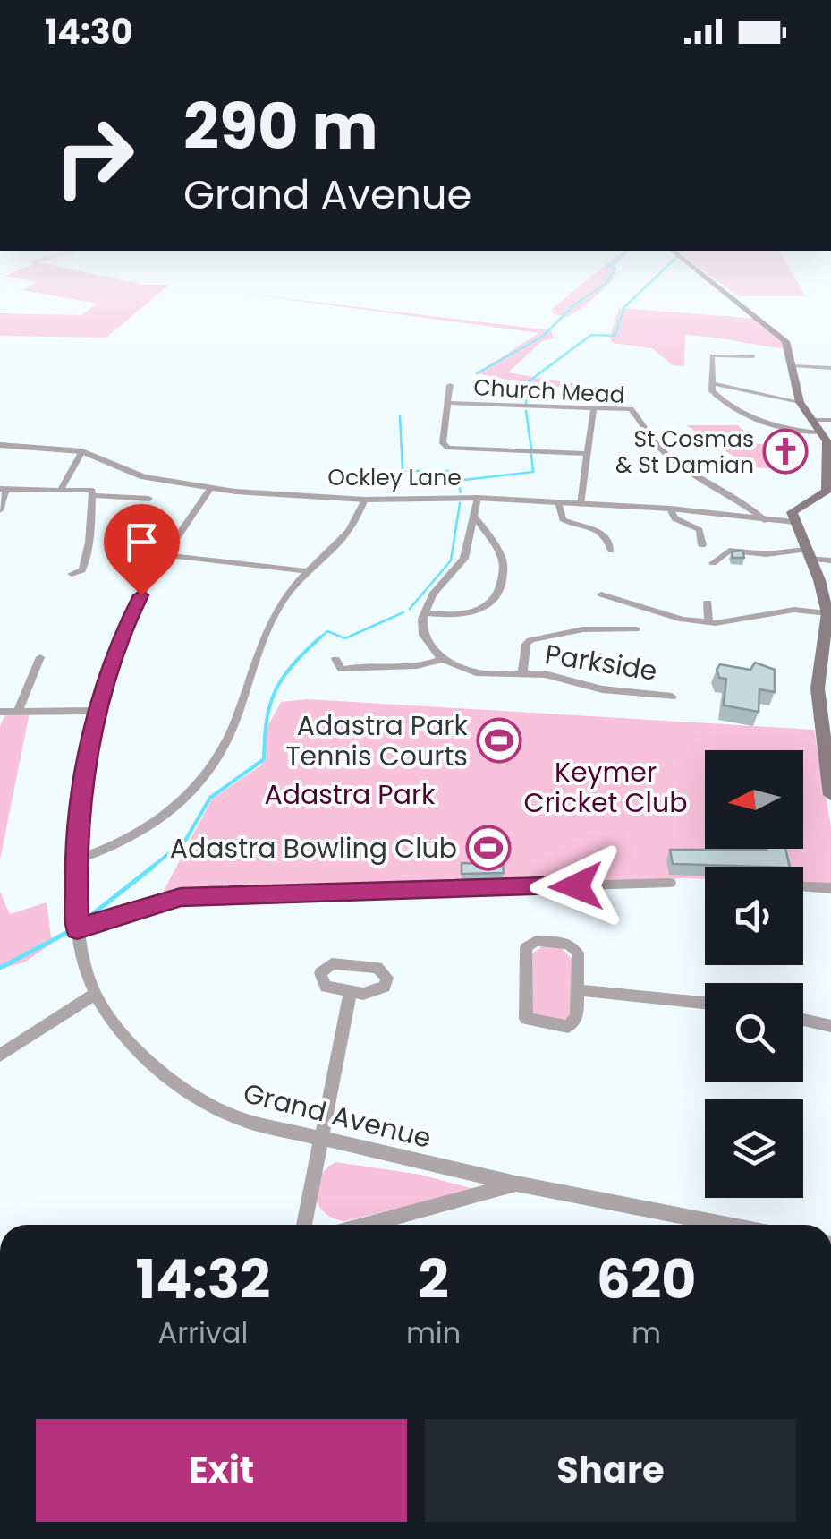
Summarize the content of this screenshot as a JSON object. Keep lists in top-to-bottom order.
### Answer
{
  "streets": {
    "street": [
      "Church Mead",
      "Ockley Lane",
      "Parkside",
      "Grand Avenue"
    ]
  },
  "crossings": [
    ["Church Mead", "Ockley Lane"],
    ["Ockley Lane", "Grand Avenue"]
  ],
  "parks": ["Keymer Cricket Club", "Adastra Park"],
  "places": {
    "church": ["St Cosmas & St Damian"],
    "sports": ["Adastra Park Tennis Courts", "Adastra Bowling Club"]
  },
  "north": "left",
  "page": {
    "status": "14:30",
    "turn": ["290 m", "Grand Avenue"],
    "eta": [
      "14:32",
      "Arrival",
      "2",
      "min",
      "620",
      "m"
    ],
    "buttons": ["Exit", "Share"]
  }
}
